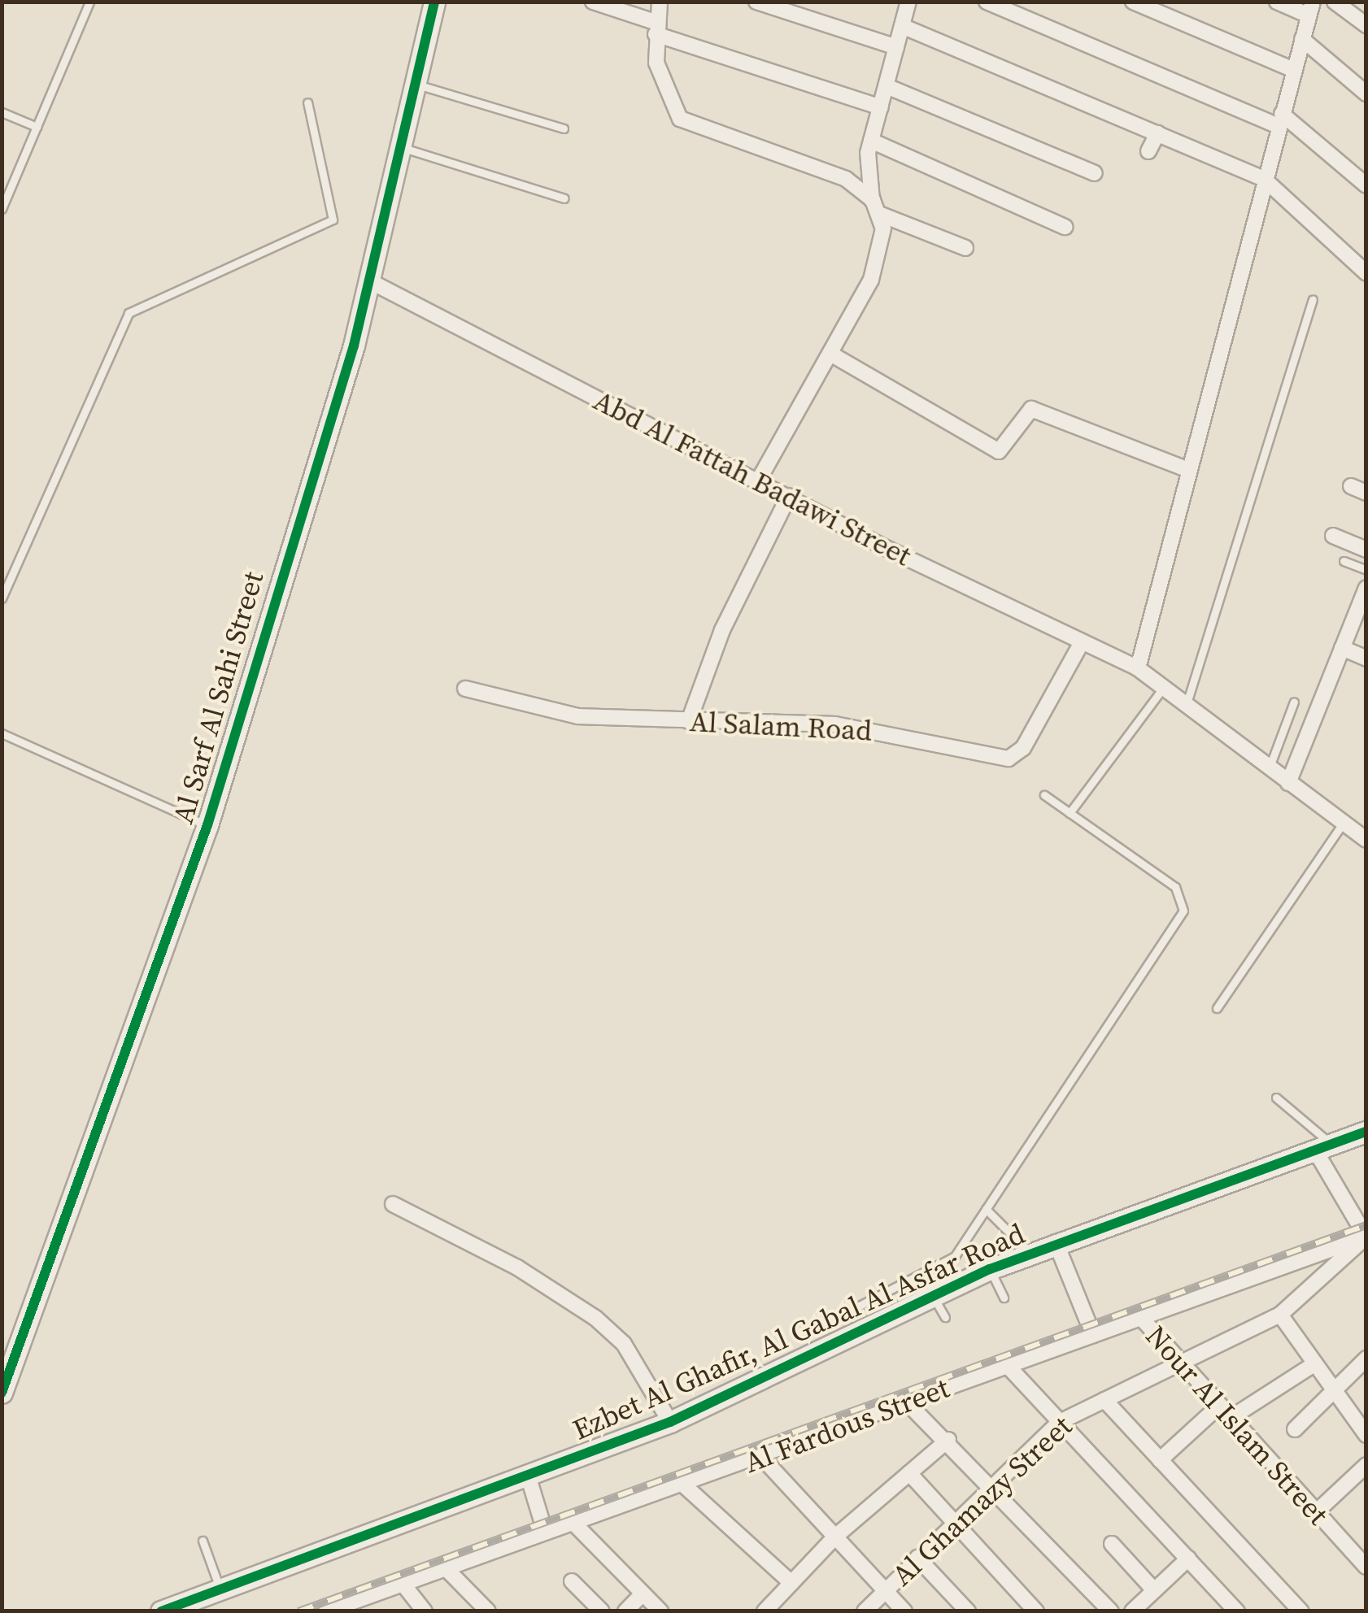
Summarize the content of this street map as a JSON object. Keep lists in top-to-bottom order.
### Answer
{
  "streets": {
    "street": [
      "Abd Al Fattah Badawi Street",
      "Al Sarf Al Sahi Street",
      "Al Salam Road",
      "Ezbet Al Ghafir, Al Gabal Al Asfar Road",
      "Al Fardous Street",
      "Nour Al Islam Street",
      "Al Ghamazy Street"
    ]
  },
  "crossings": [
    ["Abd Al Fattah Badawi Street", "Al Sarf Al Sahi Street"],
    ["Abd Al Fattah Badawi Street", "Al Salam Road"],
    ["Al Fardous Street", "Nour Al Islam Street"],
    ["Al Fardous Street", "Al Ghamazy Street"],
    ["Nour Al Islam Street", "Al Ghamazy Street"]
  ]
}
